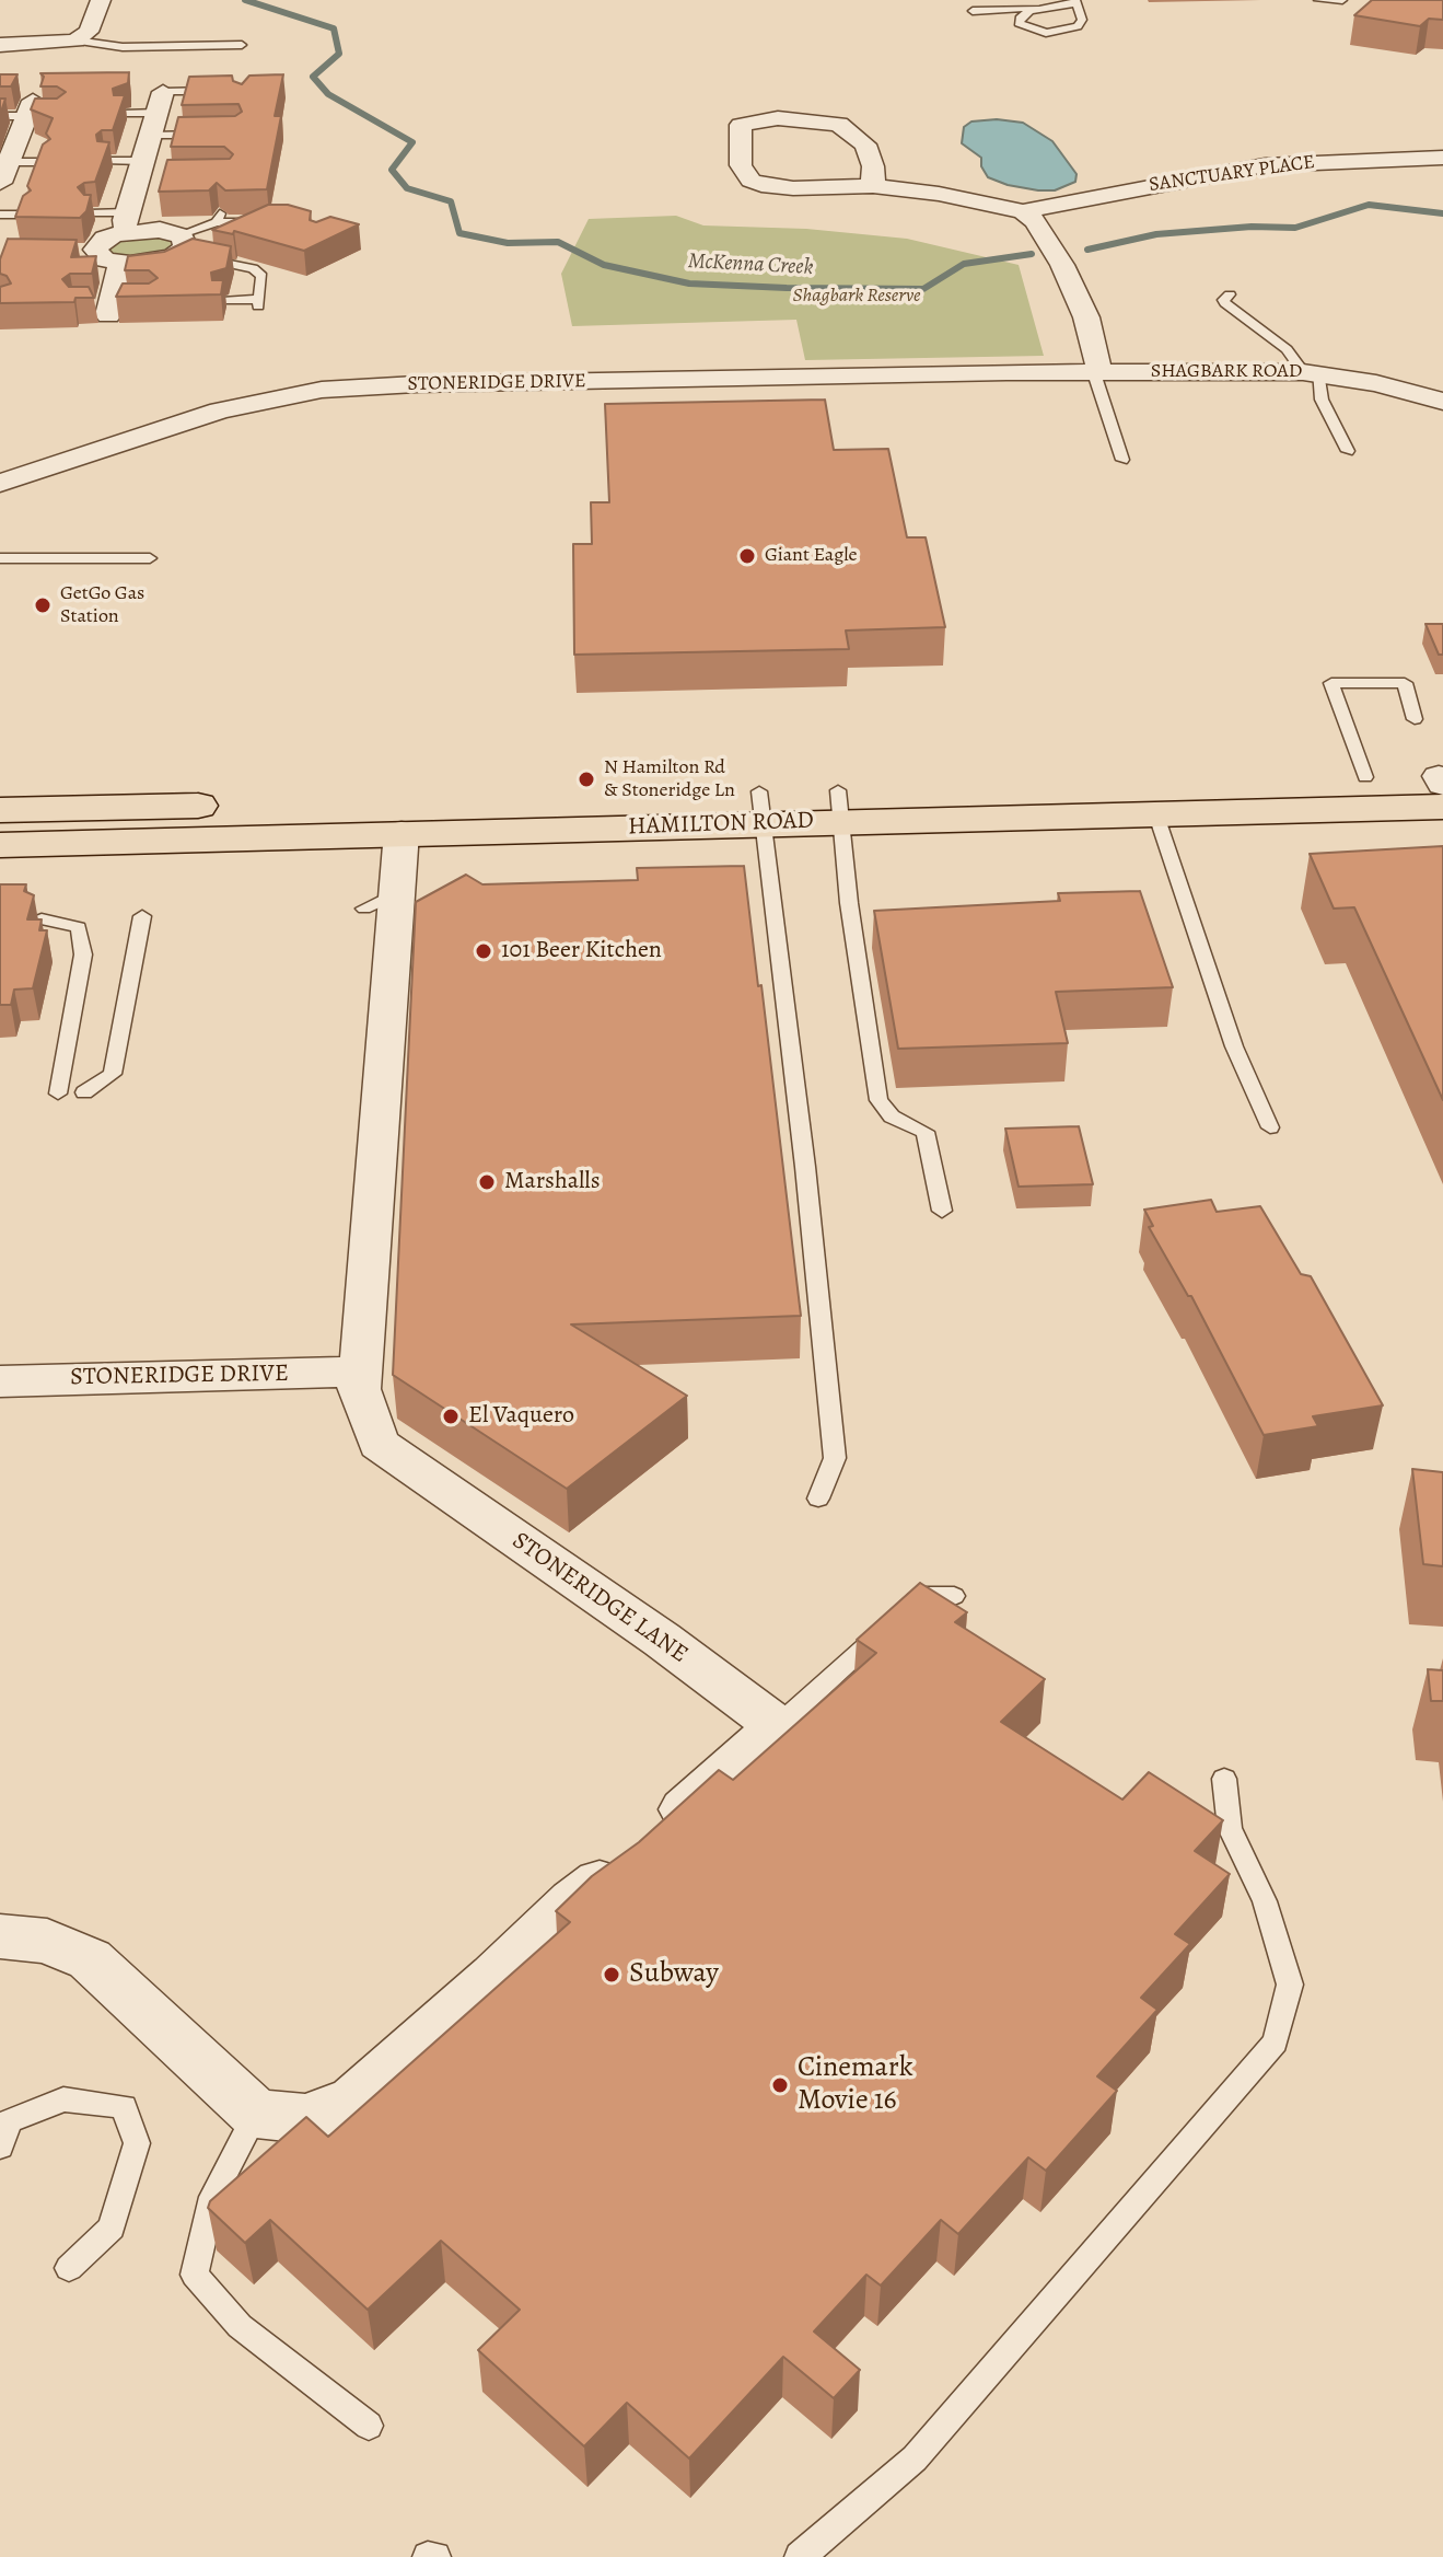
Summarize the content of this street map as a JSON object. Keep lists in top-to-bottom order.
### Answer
{
  "streets": {
    "main road": ["HAMILTON ROAD"],
    "street": [
      "SANCTUARY PLACE",
      "SHAGBARK ROAD",
      "STONERIDGE DRIVE",
      "STONERIDGE LANE"
    ]
  },
  "crossings": [
    ["SHAGBARK ROAD", "STONERIDGE DRIVE"],
    ["STONERIDGE DRIVE", "STONERIDGE LANE"],
    ["HAMILTON ROAD", "STONERIDGE LANE"]
  ],
  "water": ["McKenna Creek"],
  "parks": ["Shagbark Reserve"],
  "places": [
    "Giant Eagle",
    "GetGo Gas Station",
    "N Hamilton Rd & Stoneridge Ln",
    "101 Beer Kitchen",
    "Marshalls",
    "El Vaquero",
    "Subway",
    "Cinemark Movie 16"
  ]
}
